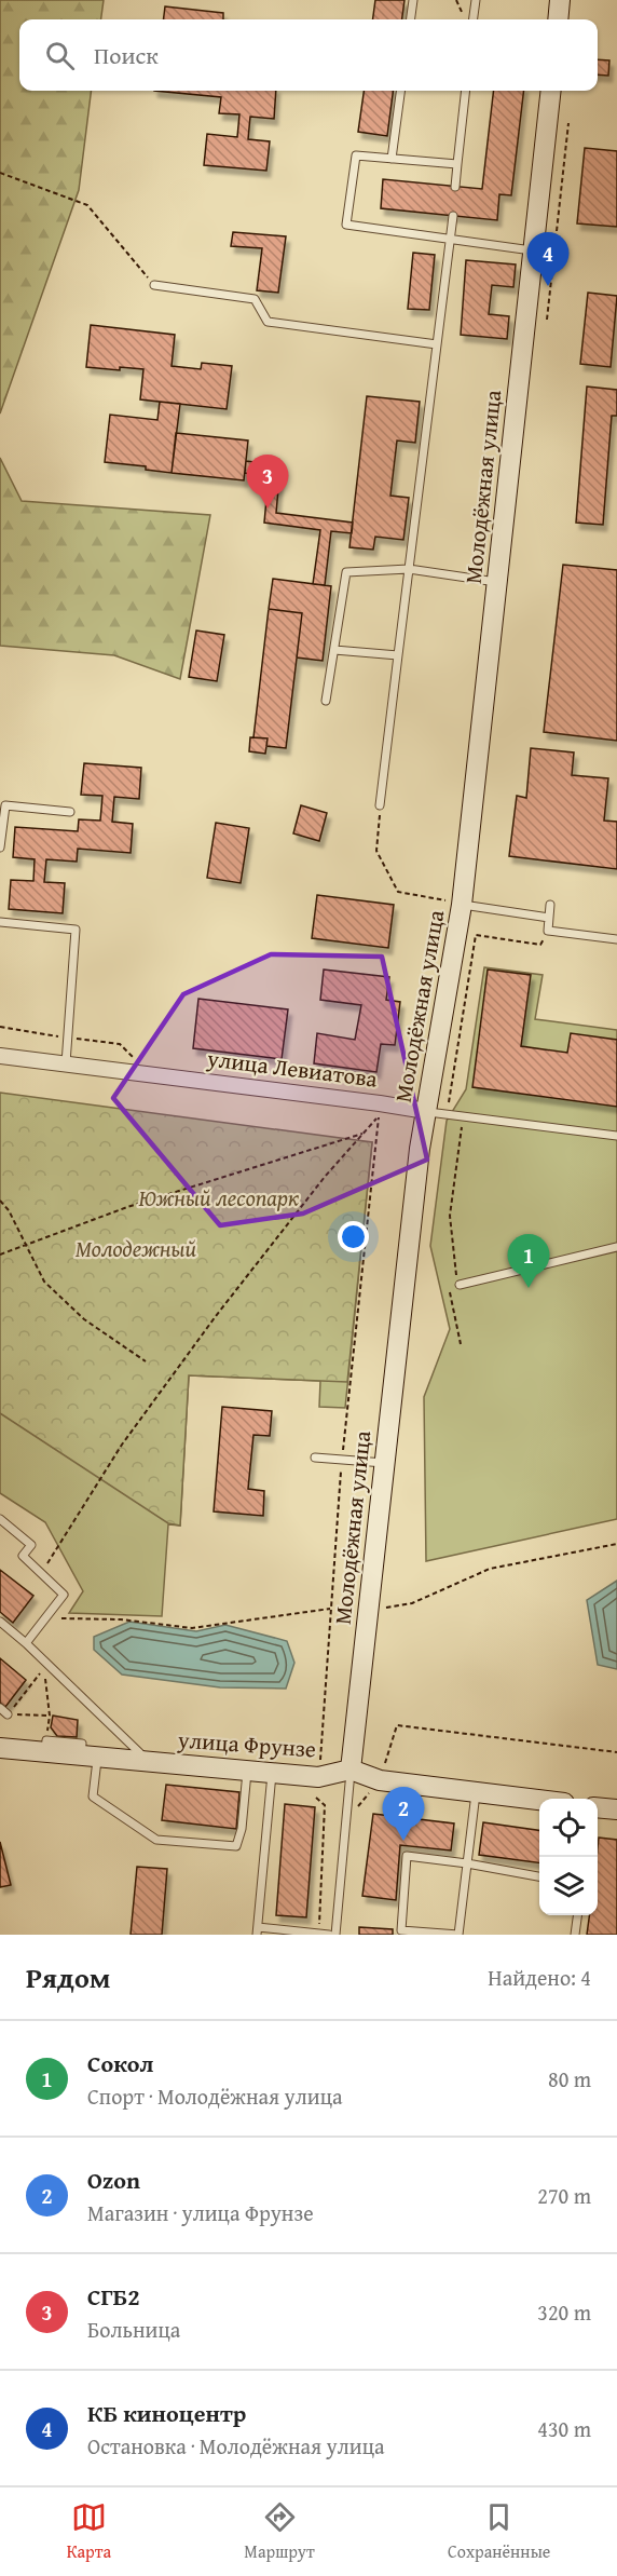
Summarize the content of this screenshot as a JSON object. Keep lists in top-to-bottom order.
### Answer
{
  "streets": {
    "main road": ["Молодёжная улица", "улица Фрунзе"],
    "street": ["улица Левиатова"]
  },
  "crossings": [
    ["Молодёжная улица", "улица Левиатова"],
    ["Молодёжная улица", "улица Фрунзе"]
  ],
  "parks": ["Южный лесопарк", "Молодежный"],
  "page": {
    "search": "Поиск",
    "pins": [
      "4",
      "3",
      "1",
      "2"
    ],
    "heading": ["Рядом", "Найдено: 4"],
    "list": [
      {
        "mark": "1",
        "name": "Сокол",
        "note": "Спорт · Молодёжная улица",
        "value": "80 m"
      },
      {
        "mark": "2",
        "name": "Ozon",
        "note": "Магазин · улица Фрунзе",
        "value": "270 m"
      },
      {
        "mark": "3",
        "name": "СГБ2",
        "note": "Больница",
        "value": "320 m"
      },
      {
        "mark": "4",
        "name": "КБ киноцентр",
        "note": "Остановка · Молодёжная улица",
        "value": "430 m"
      }
    ],
    "nav": ["Карта", "Маршрут", "Сохранённые"]
  }
}
